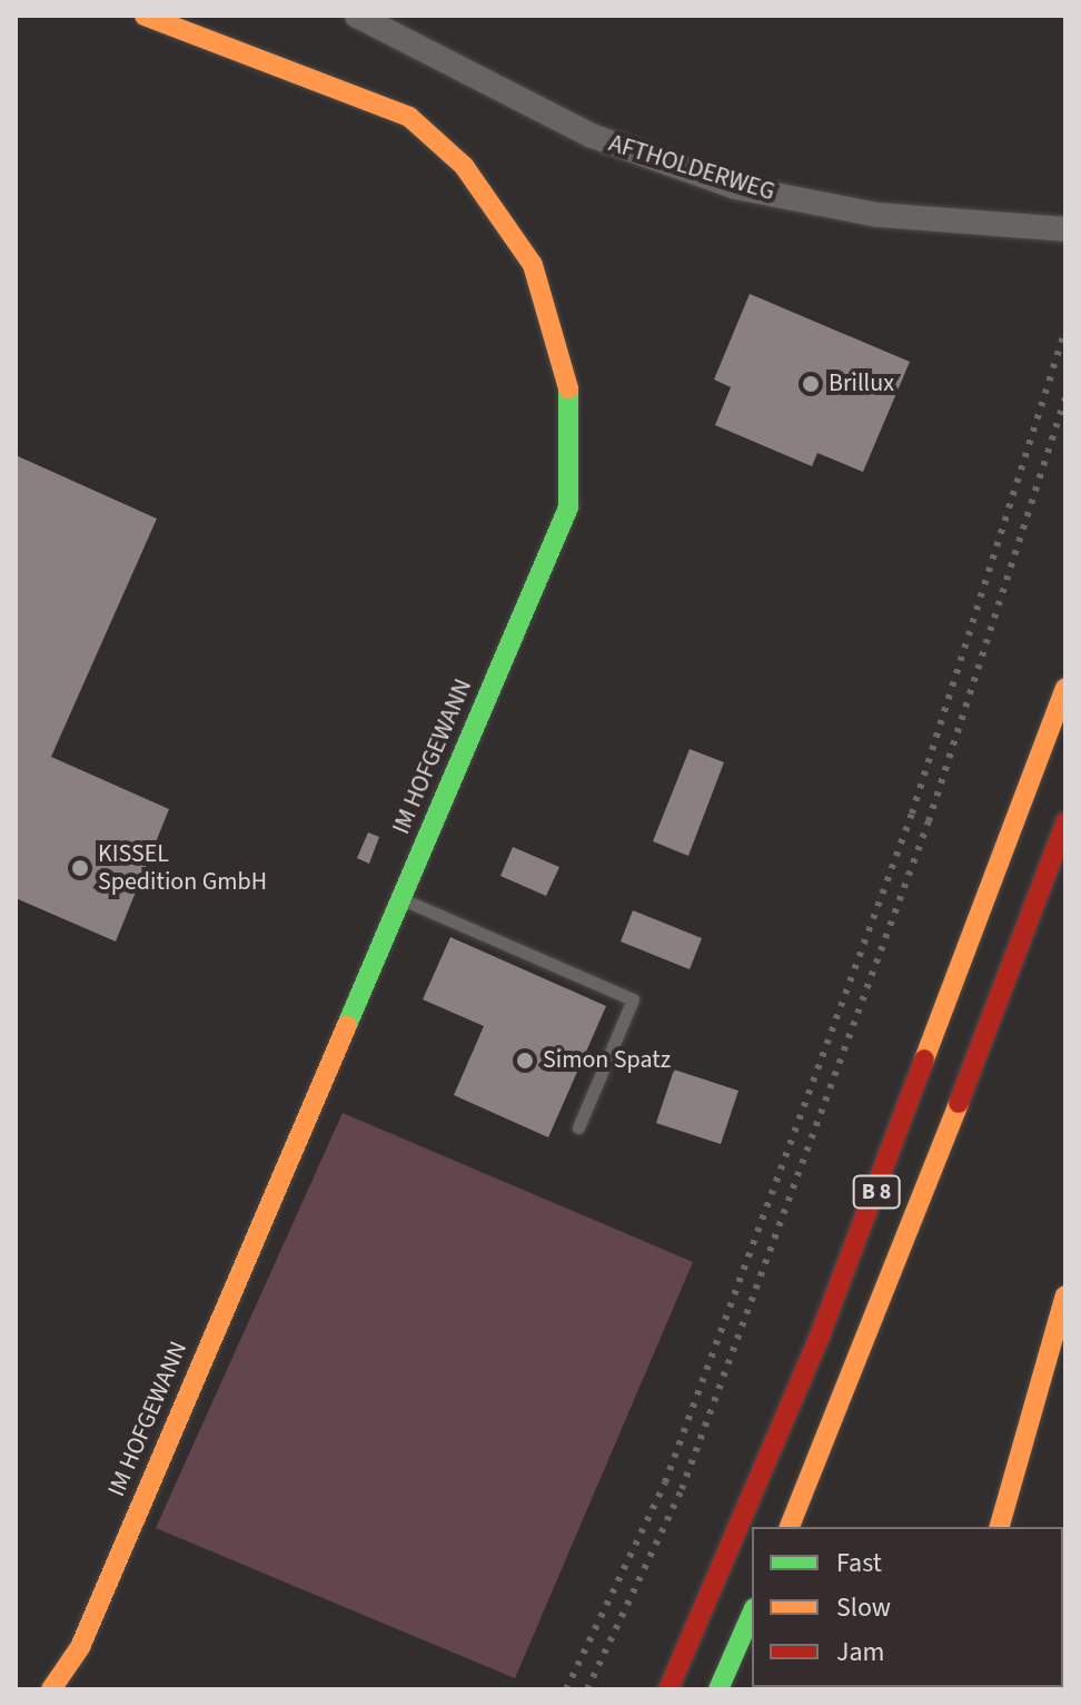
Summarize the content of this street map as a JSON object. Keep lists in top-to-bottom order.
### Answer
{
  "streets": {
    "main road": ["IM HOFGEWANN", "B 8"],
    "street": ["AFTHOLDERWEG"]
  },
  "places": ["Brillux", "KISSEL Spedition GmbH", "Simon Spatz"],
  "legend": ["Fast", "Slow", "Jam"]
}
